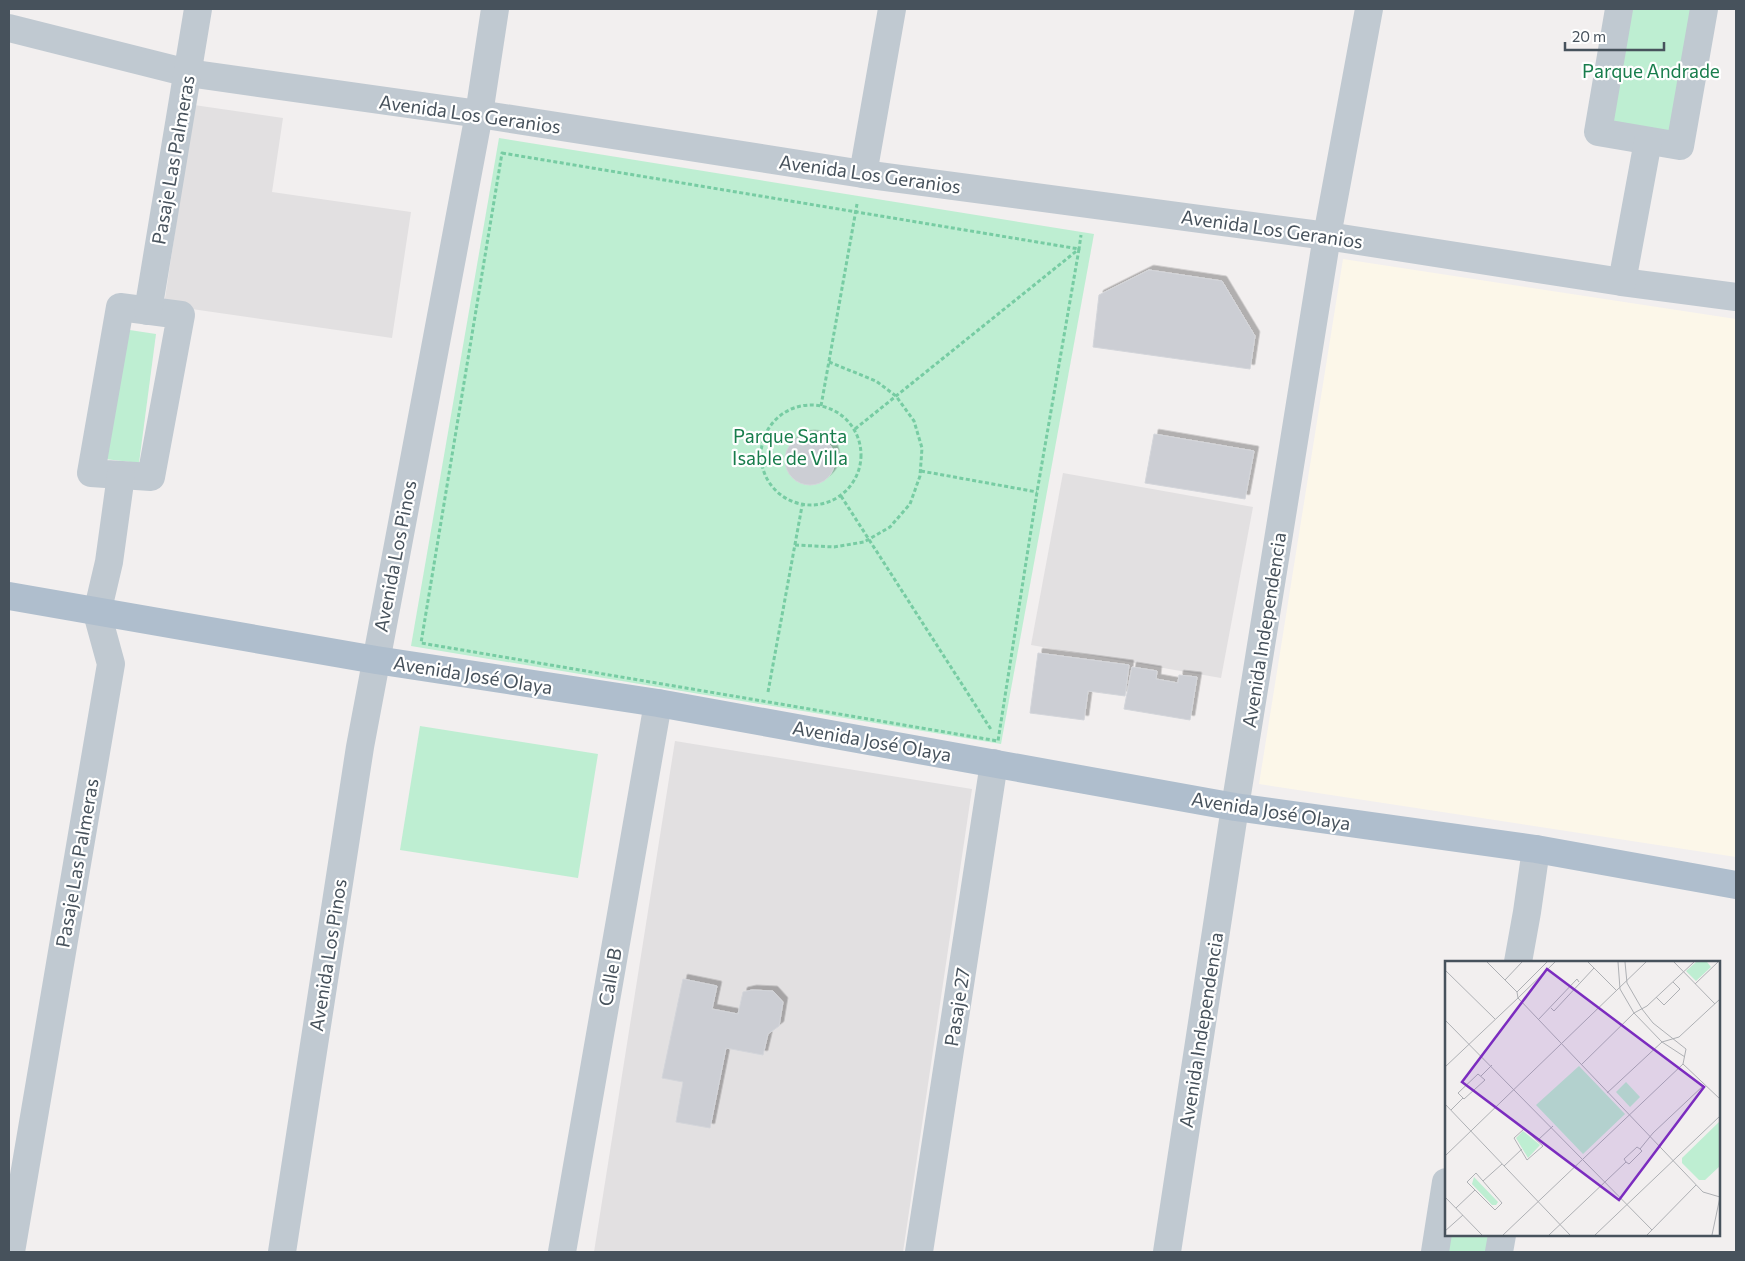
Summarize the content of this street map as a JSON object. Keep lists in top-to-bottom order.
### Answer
{
  "streets": {
    "main road": ["Avenida José Olaya"],
    "street": [
      "Avenida Los Geranios",
      "Pasaje Las Palmeras",
      "Avenida Los Pinos",
      "Avenida Independencia",
      "Calle B",
      "Pasaje 27"
    ]
  },
  "crossings": [
    ["Avenida Los Geranios", "Pasaje Las Palmeras"],
    ["Avenida Los Geranios", "Avenida Los Pinos"],
    ["Avenida Los Geranios", "Avenida Independencia"],
    ["Pasaje Las Palmeras", "Avenida José Olaya"],
    ["Avenida Los Pinos", "Avenida José Olaya"],
    ["Avenida Independencia", "Avenida José Olaya"],
    ["Avenida José Olaya", "Calle B"],
    ["Avenida José Olaya", "Pasaje 27"]
  ],
  "parks": ["Parque Andrade", "Parque Santa Isable de Villa"],
  "scale_bar": "20 m"
}
